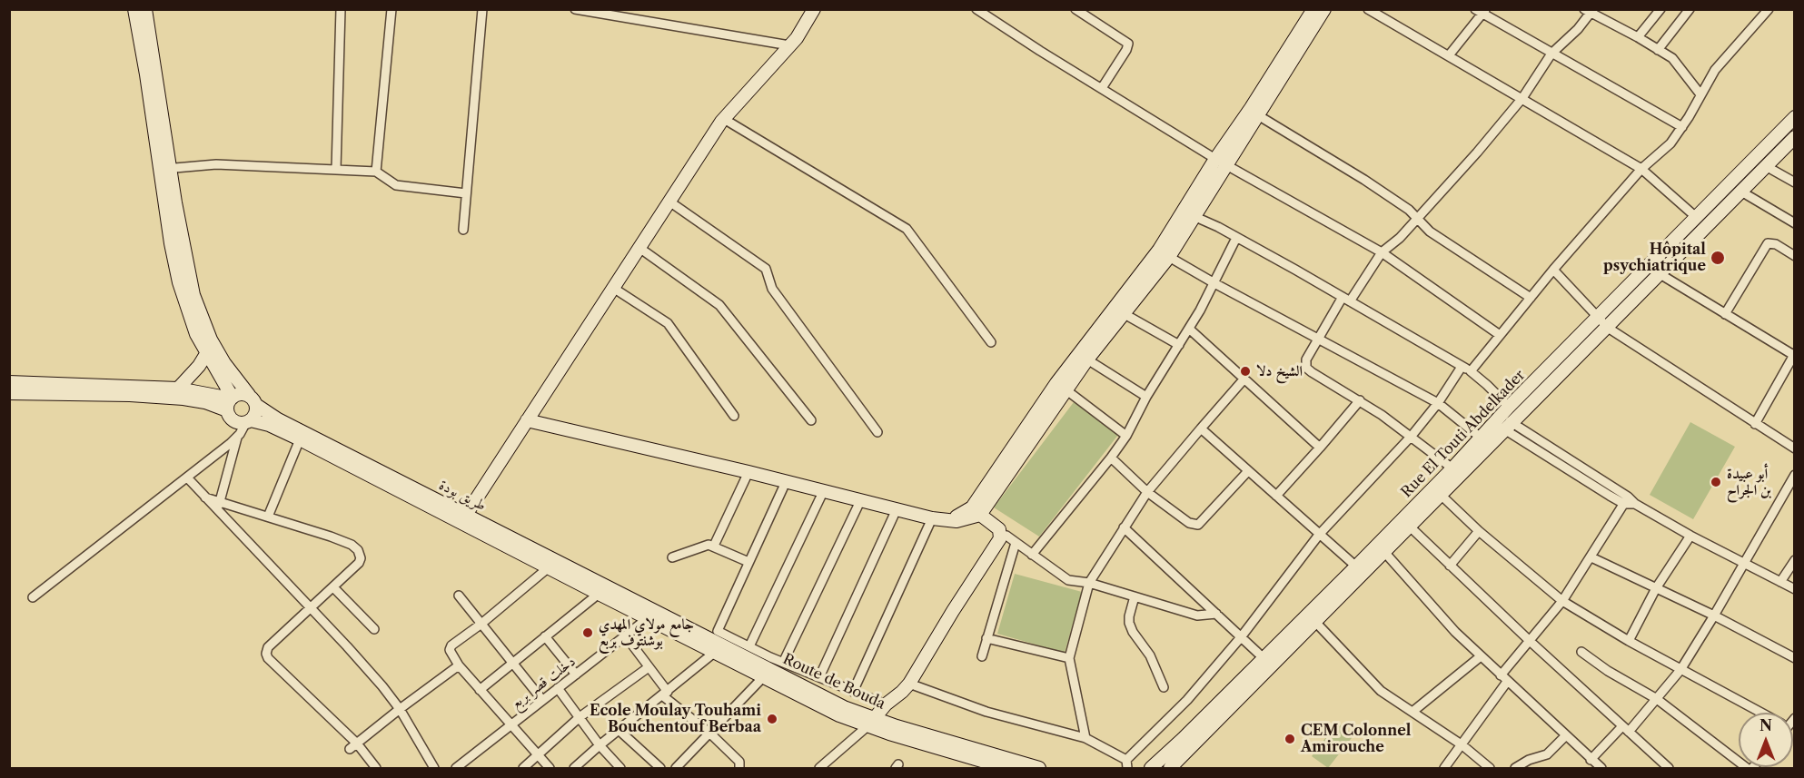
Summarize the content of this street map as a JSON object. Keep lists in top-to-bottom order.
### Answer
{
  "streets": {
    "main road": ["Rue El Touti Abdelkader", "طريق بودة", "Route de Bouda"],
    "street": ["دخلت قصر بربع"]
  },
  "crossings": [
    ["طريق بودة", "Route de Bouda"],
    ["طريق بودة", "دخلت قصر بربع"],
    ["Route de Bouda", "دخلت قصر بربع"]
  ],
  "places": [
    "Hôpital psychiatrique",
    "الشيخ دلا",
    "أبو عبيدة بن الجراح",
    "جامع مولاي المهدي بوشنتوف بربع",
    "Ecole Moulay Touhami Bouchentouf Berbaa",
    "CEM Colonnel Amirouche"
  ],
  "north": "top"
}
